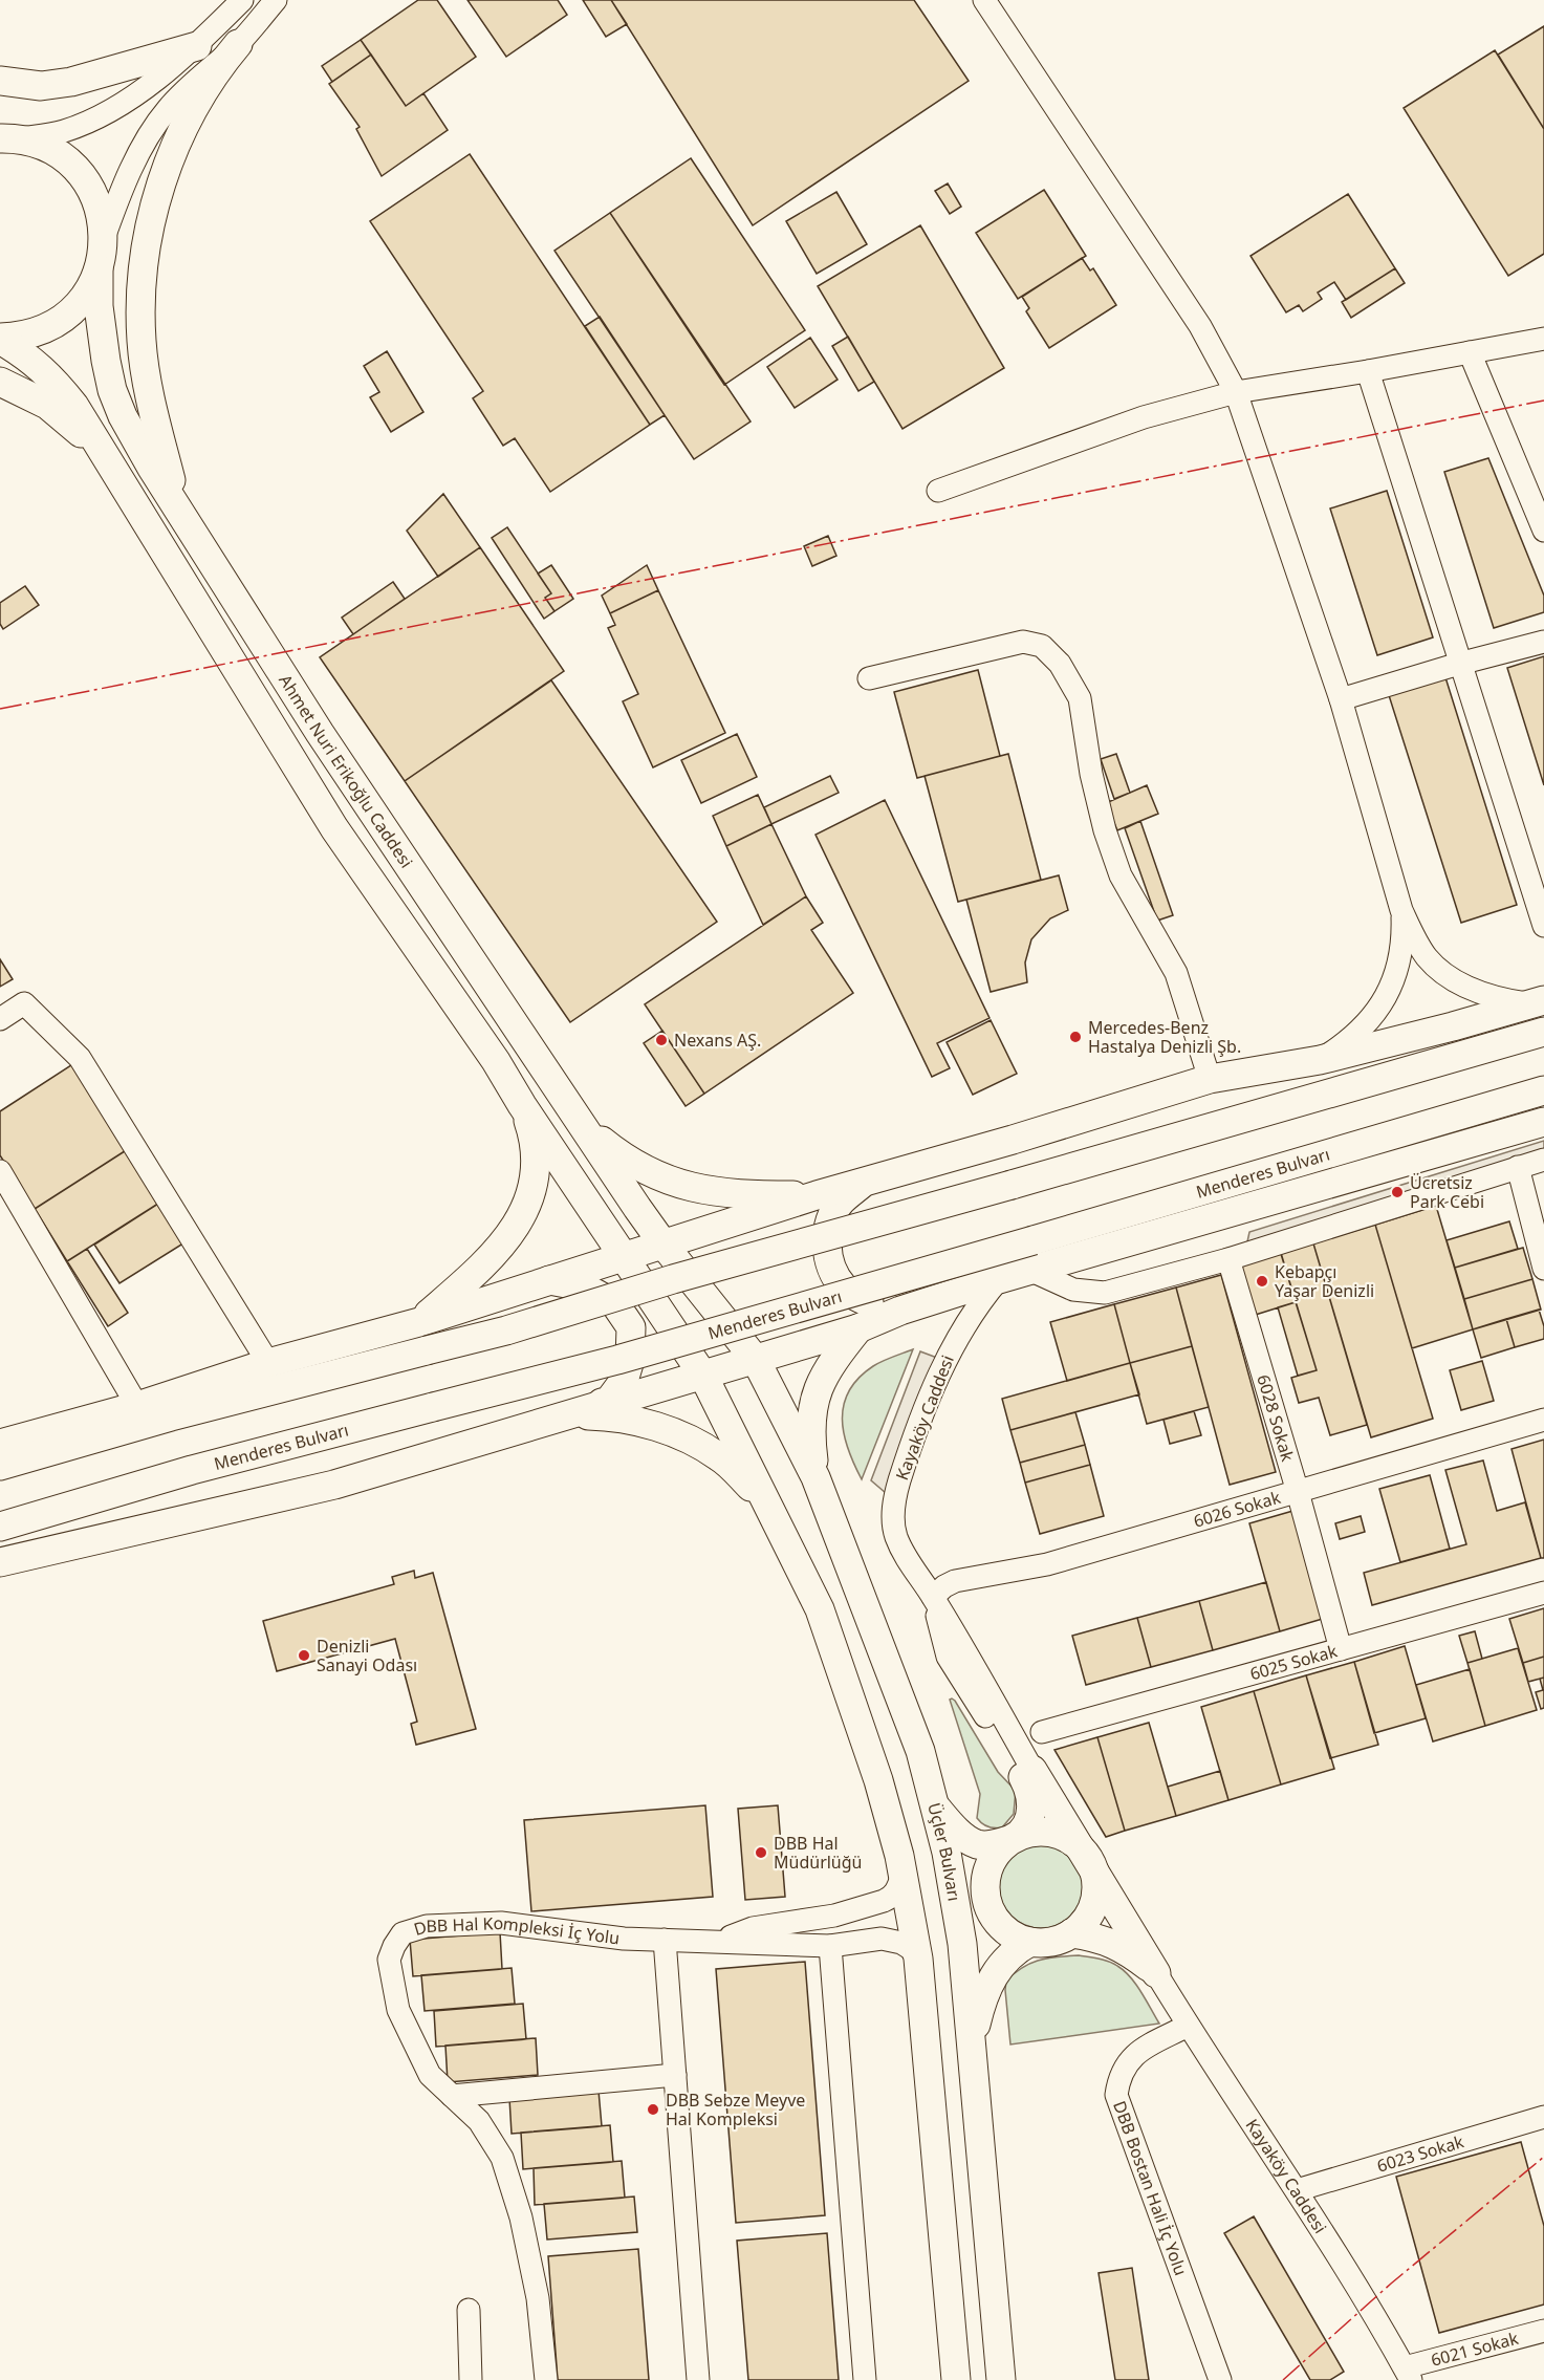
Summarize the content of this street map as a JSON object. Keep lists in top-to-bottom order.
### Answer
{
  "streets": {
    "main road": ["Ahmet Nuri Erikoğlu Caddesi", "Menderes Bulvarı", "Üçler Bulvarı"],
    "street": [
      "Kayaköy Caddesi",
      "6028 Sokak",
      "6026 Sokak",
      "6025 Sokak",
      "DBB Hal Kompleksi İç Yolu",
      "6023 Sokak",
      "DBB Bostan Hali İç Yolu",
      "6021 Sokak"
    ]
  },
  "crossings": [
    ["Ahmet Nuri Erikoğlu Caddesi", "Üçler Bulvarı"],
    ["Kayaköy Caddesi", "6026 Sokak"],
    ["Kayaköy Caddesi", "6023 Sokak"],
    ["Kayaköy Caddesi", "DBB Bostan Hali İç Yolu"],
    ["Kayaköy Caddesi", "6021 Sokak"],
    ["6028 Sokak", "6026 Sokak"],
    ["6028 Sokak", "6025 Sokak"]
  ],
  "places": [
    "Mercedes-Benz Hastalya Denizli Şb.",
    "Nexans AŞ.",
    "Ücretsiz Park Cebi",
    "Kebapçı Yaşar Denizli",
    "Denizli Sanayi Odası",
    "DBB Hal Müdürlüğü",
    "DBB Sebze Meyve Hal Kompleksi"
  ]
}
